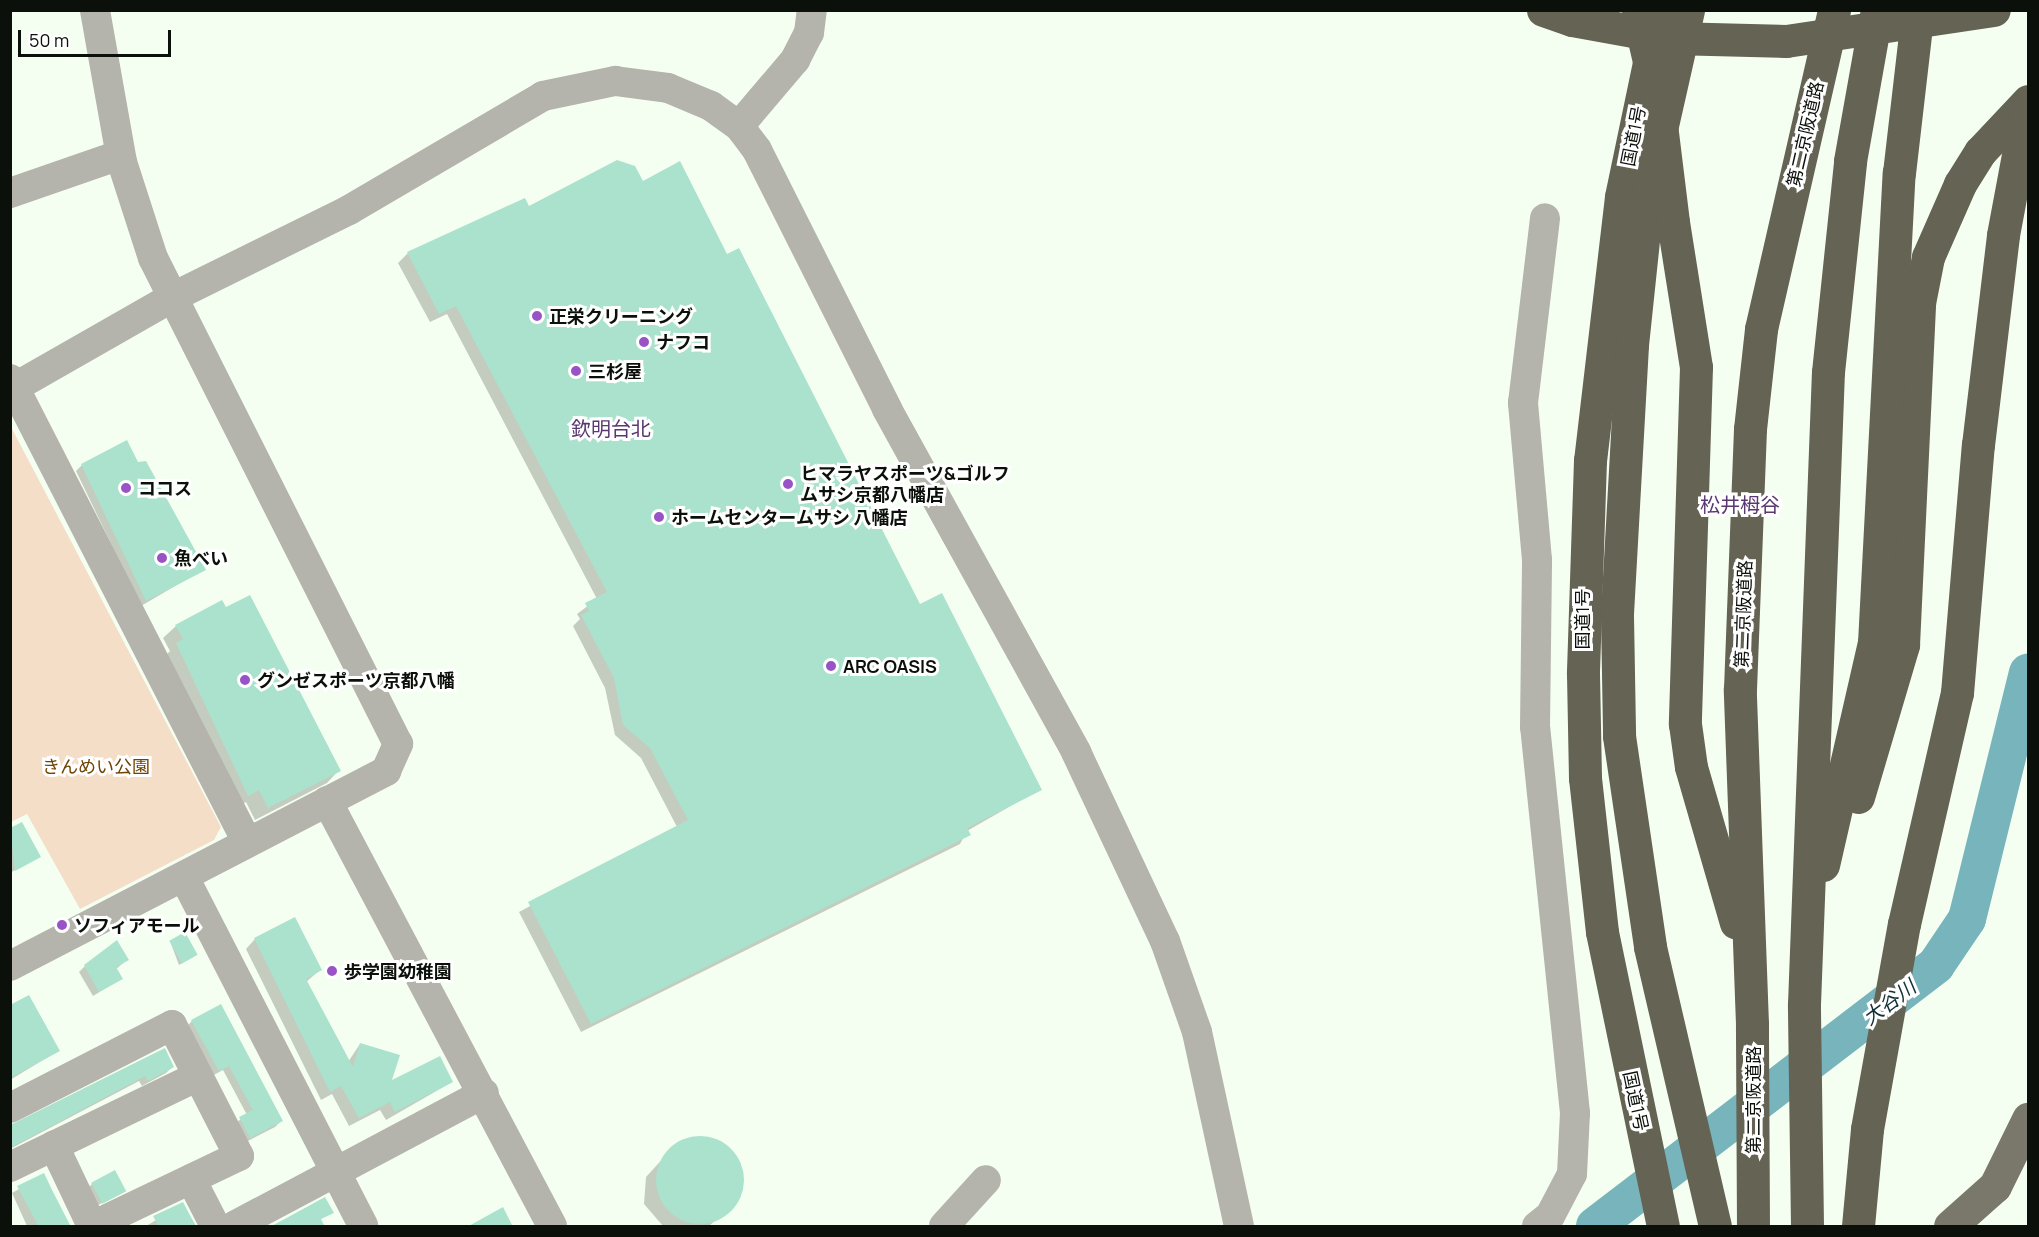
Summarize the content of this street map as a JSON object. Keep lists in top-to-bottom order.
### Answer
{
  "streets": {
    "highway": ["第二京阪道路", "国道1号"]
  },
  "districts": ["欽明台北", "松井栂谷"],
  "water": ["大谷川"],
  "parks": ["きんめい公園"],
  "places": [
    "正栄クリーニング",
    "ナフコ",
    "三杉屋",
    "ヒマラヤスポーツ&ゴルフ ムサシ京都八幡店",
    "ココス",
    "ホームセンタームサシ 八幡店",
    "魚べい",
    "ARC OASIS",
    "グンゼスポーツ京都八幡",
    "ソフィアモール",
    "歩学園幼稚園"
  ],
  "scale_bar": "50 m"
}
